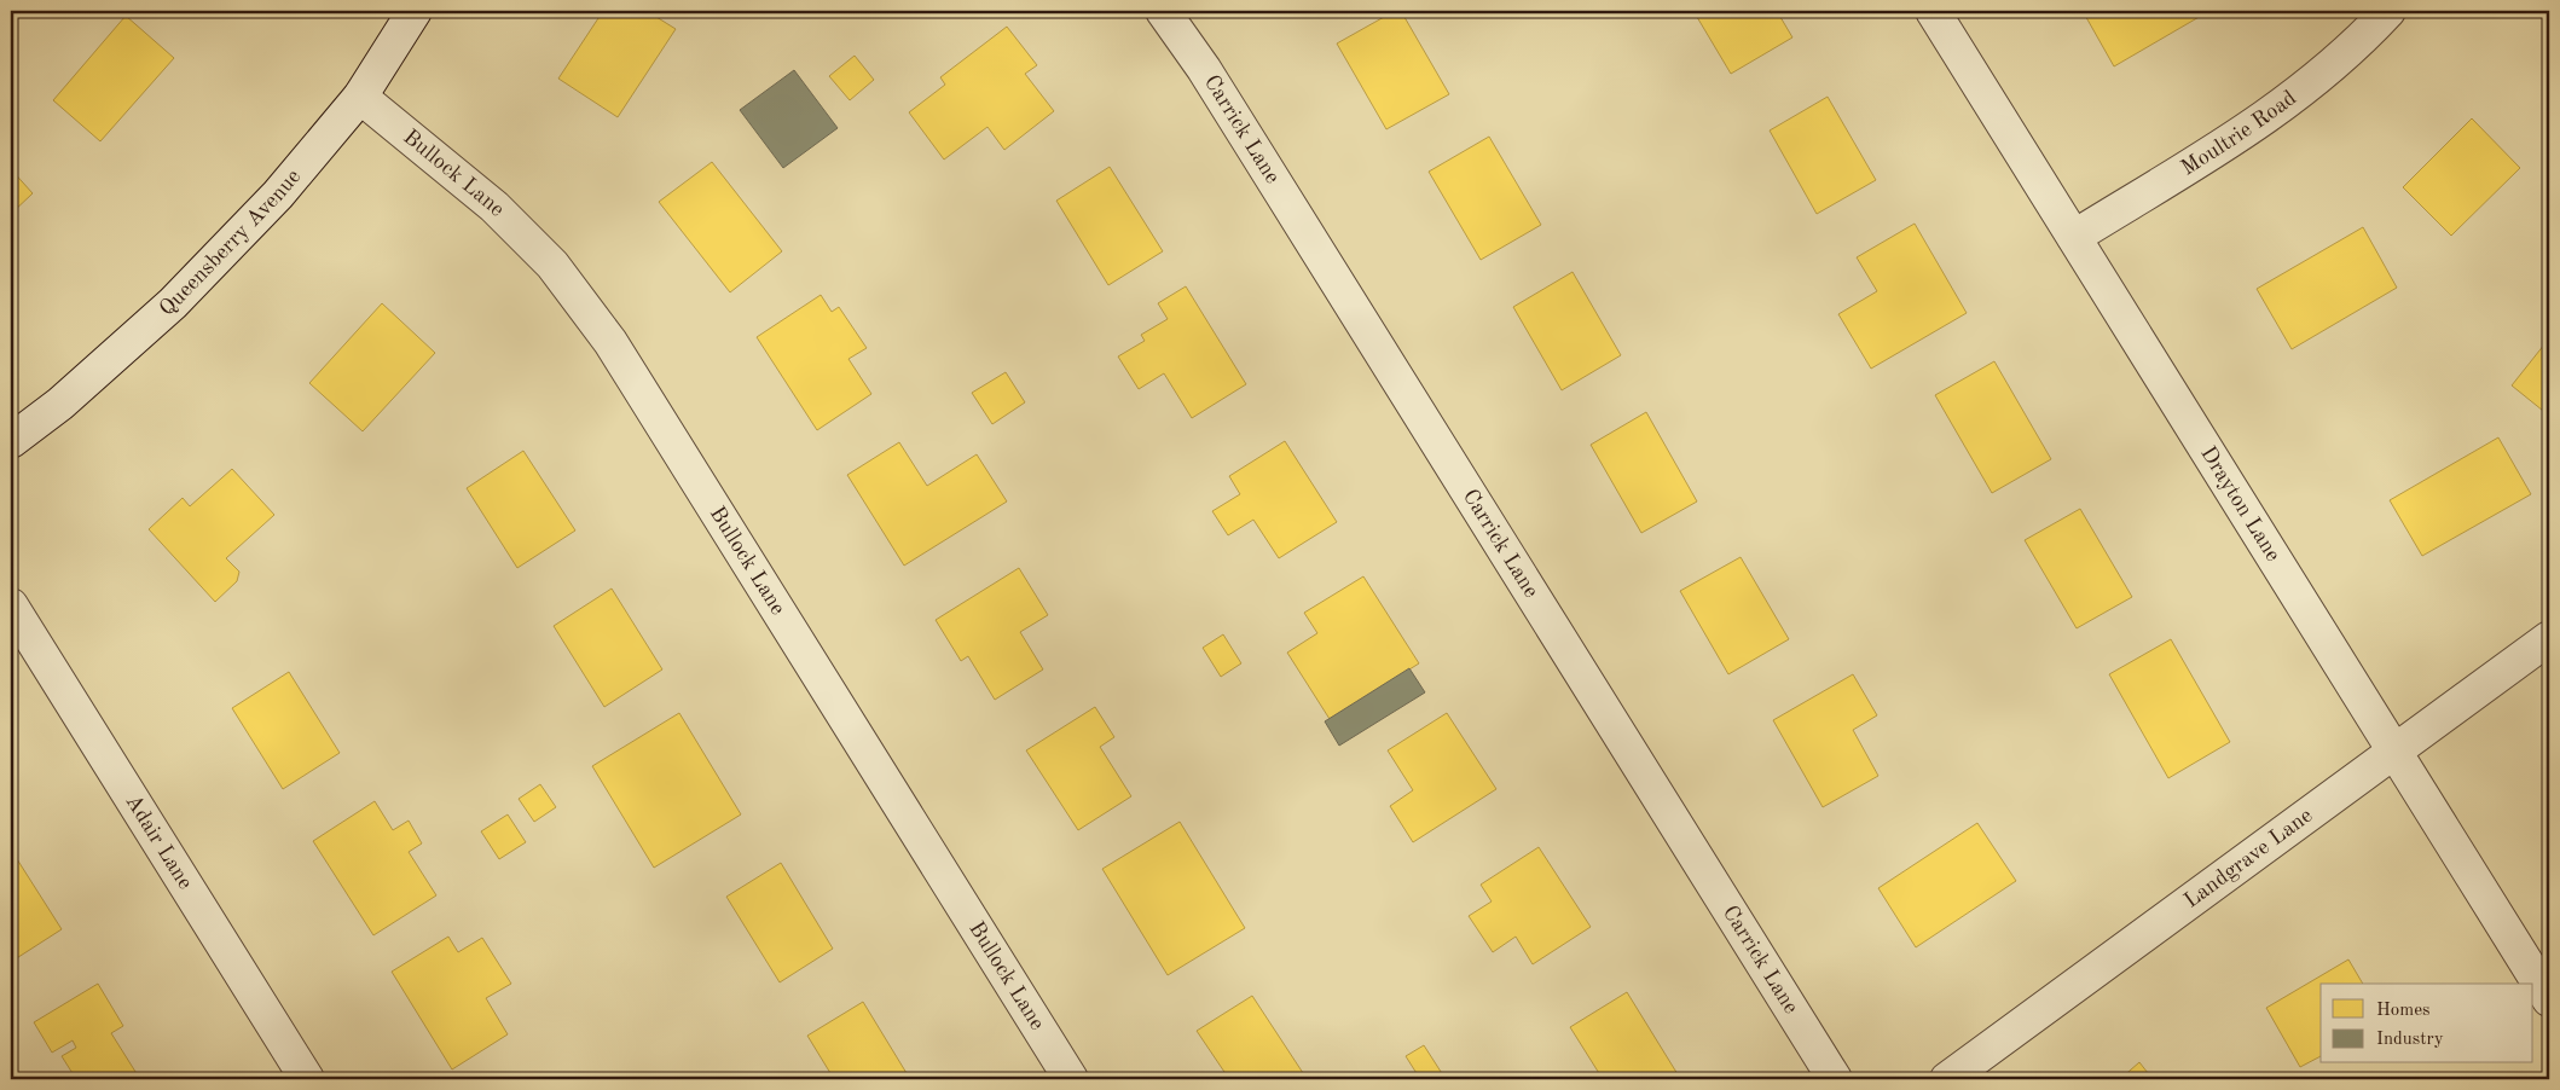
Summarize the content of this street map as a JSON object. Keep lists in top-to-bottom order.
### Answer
{
  "streets": {
    "street": [
      "Carrick Lane",
      "Moultrie Road",
      "Bullock Lane",
      "Queensberry Avenue",
      "Drayton Lane",
      "Adair Lane",
      "Landgrave Lane"
    ]
  },
  "crossings": [
    ["Moultrie Road", "Drayton Lane"],
    ["Bullock Lane", "Queensberry Avenue"],
    ["Drayton Lane", "Landgrave Lane"]
  ],
  "legend": ["Homes", "Industry"]
}
